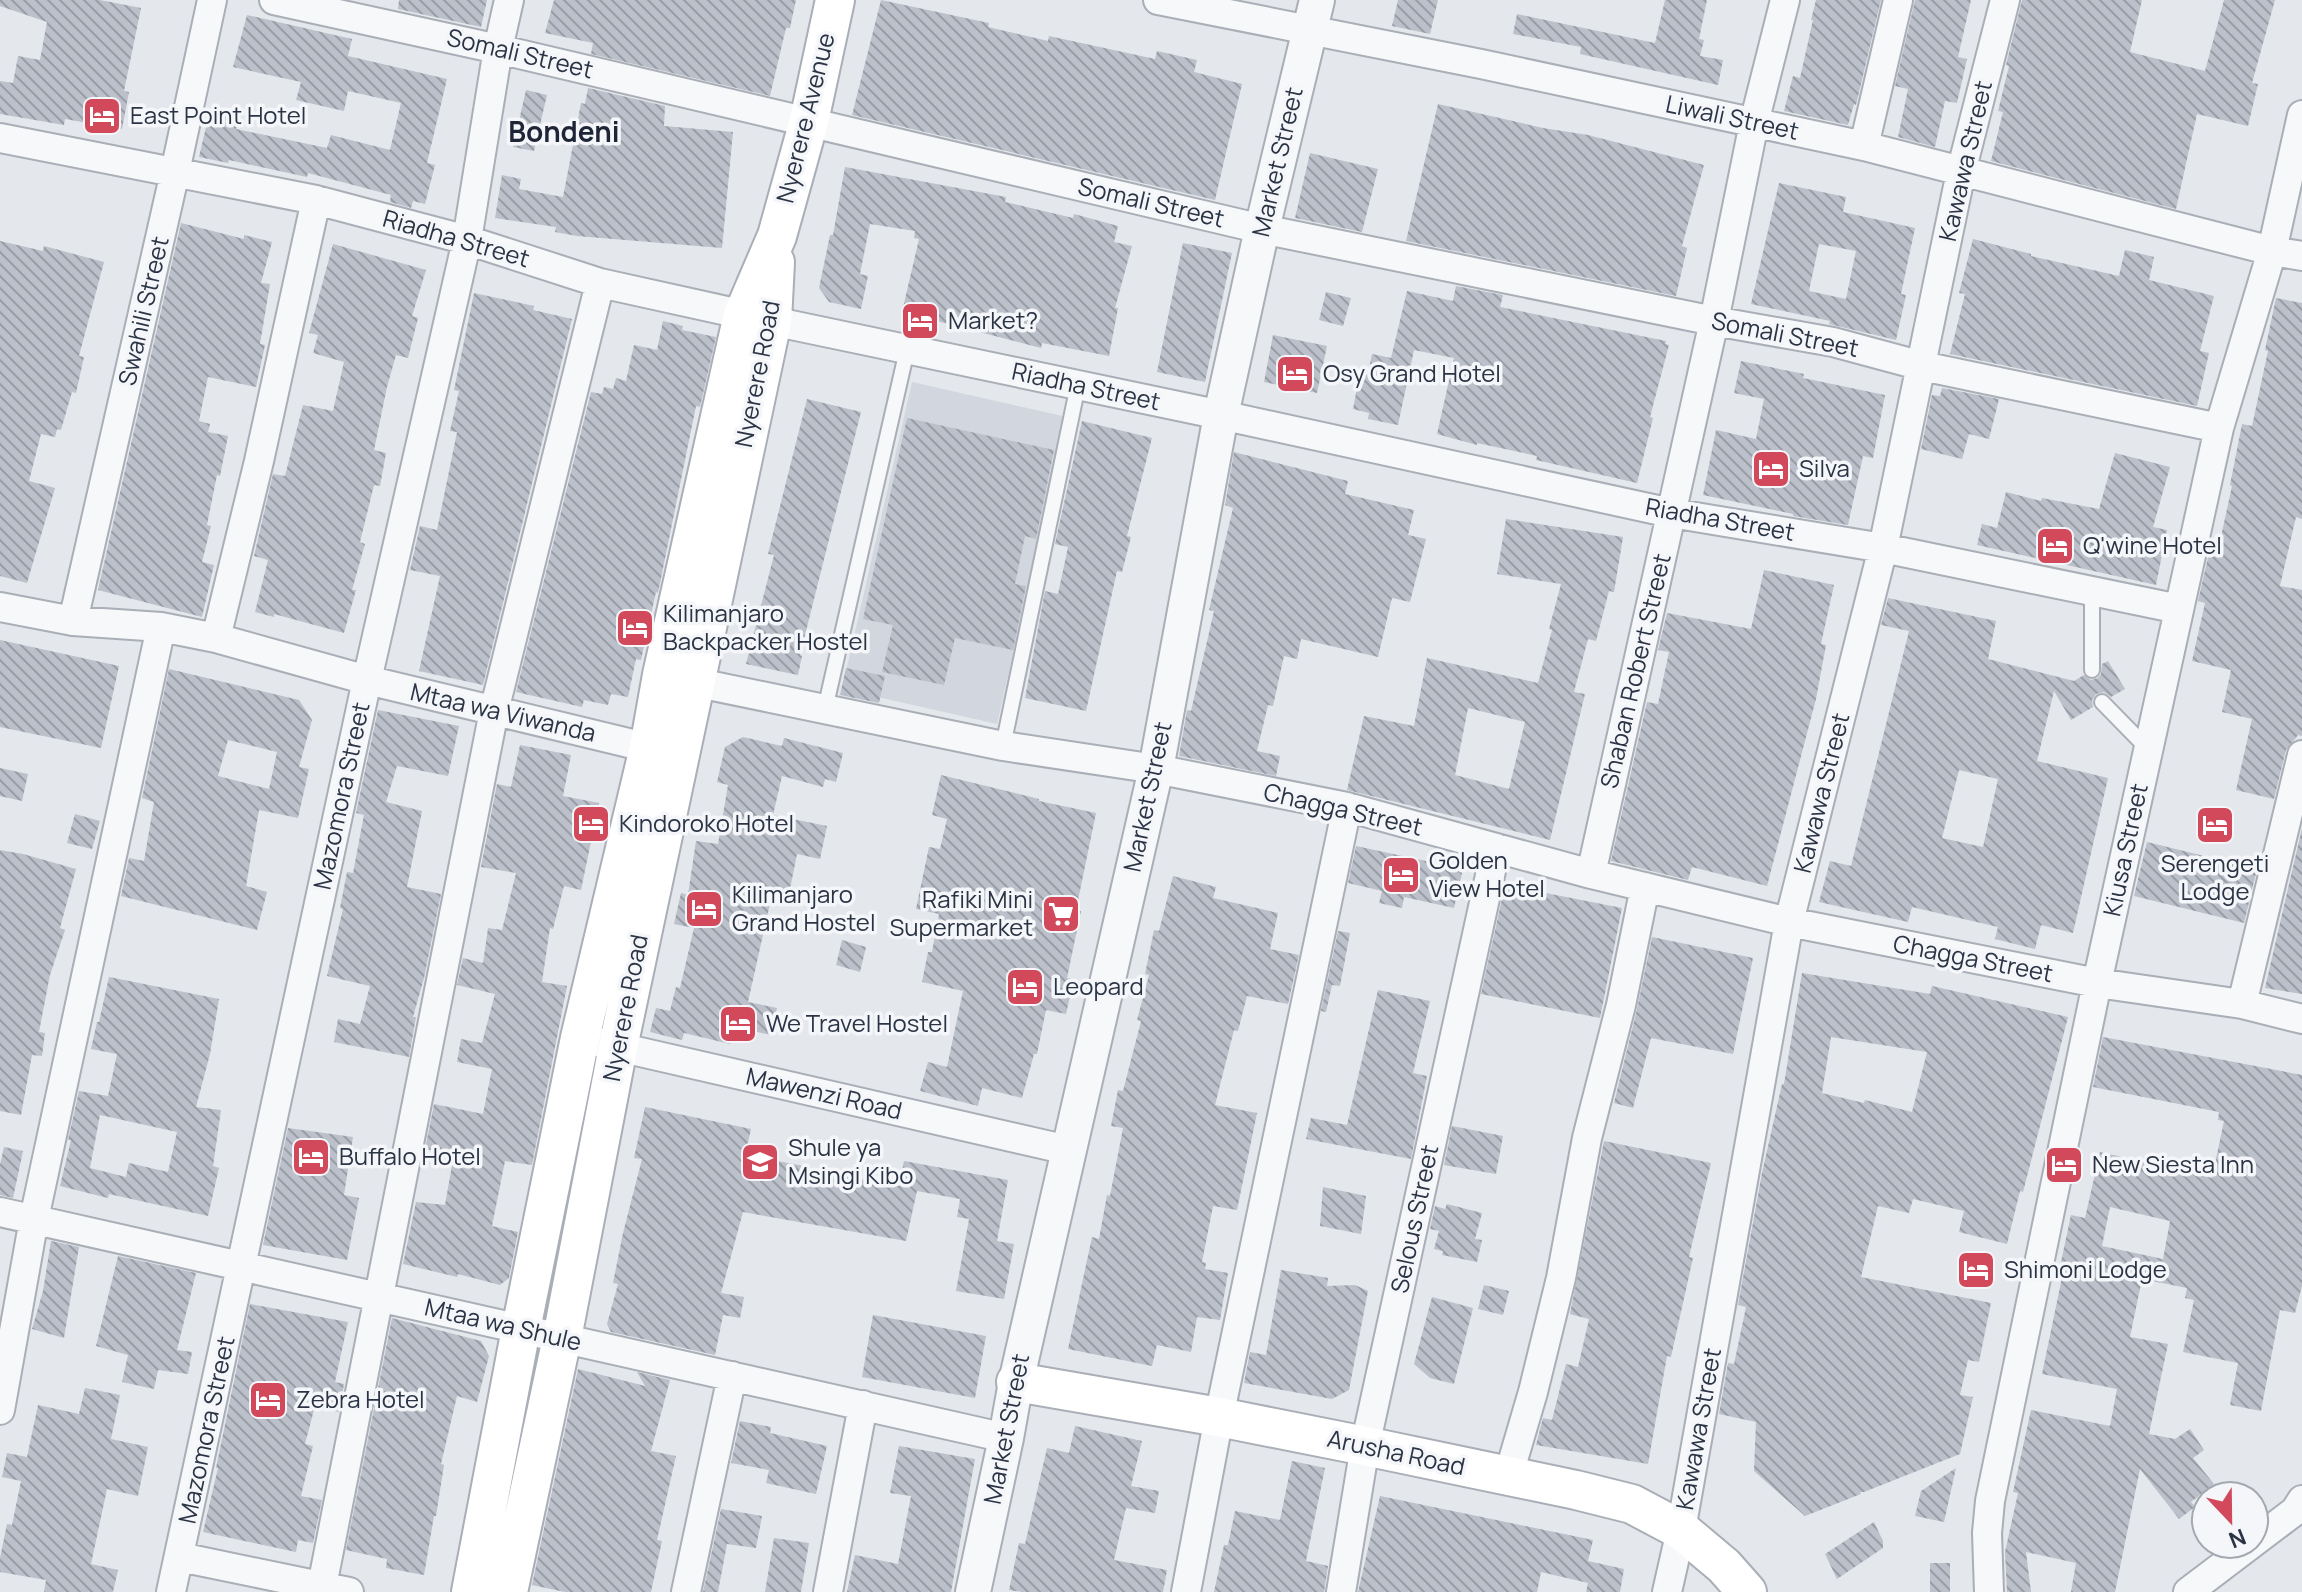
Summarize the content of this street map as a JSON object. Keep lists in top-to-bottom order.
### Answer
{
  "streets": {
    "main road": ["Nyerere Avenue", "Nyerere Road", "Arusha Road"],
    "street": [
      "Somali Street",
      "Liwali Street",
      "Kawawa Street",
      "Market Street",
      "Riadha Street",
      "Swahili Street",
      "Shaban Robert Street",
      "Mtaa wa Viwanda",
      "Mazomora Street",
      "Chagga Street",
      "Kiusa Street",
      "Mawenzi Road",
      "Selous Street",
      "Mtaa wa Shule"
    ]
  },
  "crossings": [
    ["Somali Street", "Nyerere Avenue"],
    ["Somali Street", "Kawawa Street"],
    ["Somali Street", "Market Street"],
    ["Somali Street", "Shaban Robert Street"],
    ["Somali Street", "Mazomora Street"],
    ["Somali Street", "Kiusa Street"],
    ["Nyerere Avenue", "Nyerere Road"],
    ["Liwali Street", "Kawawa Street"],
    ["Liwali Street", "Market Street"],
    ["Liwali Street", "Shaban Robert Street"],
    ["Liwali Street", "Kiusa Street"],
    ["Kawawa Street", "Riadha Street"],
    ["Kawawa Street", "Chagga Street"],
    ["Kawawa Street", "Arusha Road"],
    ["Market Street", "Riadha Street"],
    ["Market Street", "Chagga Street"],
    ["Market Street", "Mawenzi Road"],
    ["Market Street", "Mtaa wa Shule"],
    ["Market Street", "Arusha Road"],
    ["Riadha Street", "Swahili Street"],
    ["Riadha Street", "Nyerere Road"],
    ["Riadha Street", "Shaban Robert Street"],
    ["Riadha Street", "Mazomora Street"],
    ["Riadha Street", "Kiusa Street"],
    ["Swahili Street", "Mtaa wa Viwanda"],
    ["Nyerere Road", "Mtaa wa Viwanda"],
    ["Nyerere Road", "Chagga Street"],
    ["Nyerere Road", "Mawenzi Road"],
    ["Nyerere Road", "Mtaa wa Shule"],
    ["Shaban Robert Street", "Chagga Street"],
    ["Mtaa wa Viwanda", "Mazomora Street"],
    ["Mazomora Street", "Mtaa wa Shule"],
    ["Chagga Street", "Kiusa Street"],
    ["Chagga Street", "Selous Street"],
    ["Selous Street", "Arusha Road"]
  ],
  "districts": ["Bondeni"],
  "places": {
    "hotel": [
      "East Point Hotel",
      "Market?",
      "Osy Grand Hotel",
      "Silva",
      "Q'wine Hotel",
      "Kilimanjaro Backpacker Hostel",
      "Kindoroko Hotel",
      "Serengeti Lodge",
      "Golden View Hotel",
      "Kilimanjaro Grand Hostel",
      "Leopard",
      "We Travel Hostel",
      "Buffalo Hotel",
      "New Siesta Inn",
      "Shimoni Lodge",
      "Zebra Hotel"
    ],
    "supermarket": ["Rafiki Mini Supermarket"],
    "school or university": ["Shule ya Msingi Kibo"]
  },
  "north": "bottom"
}
